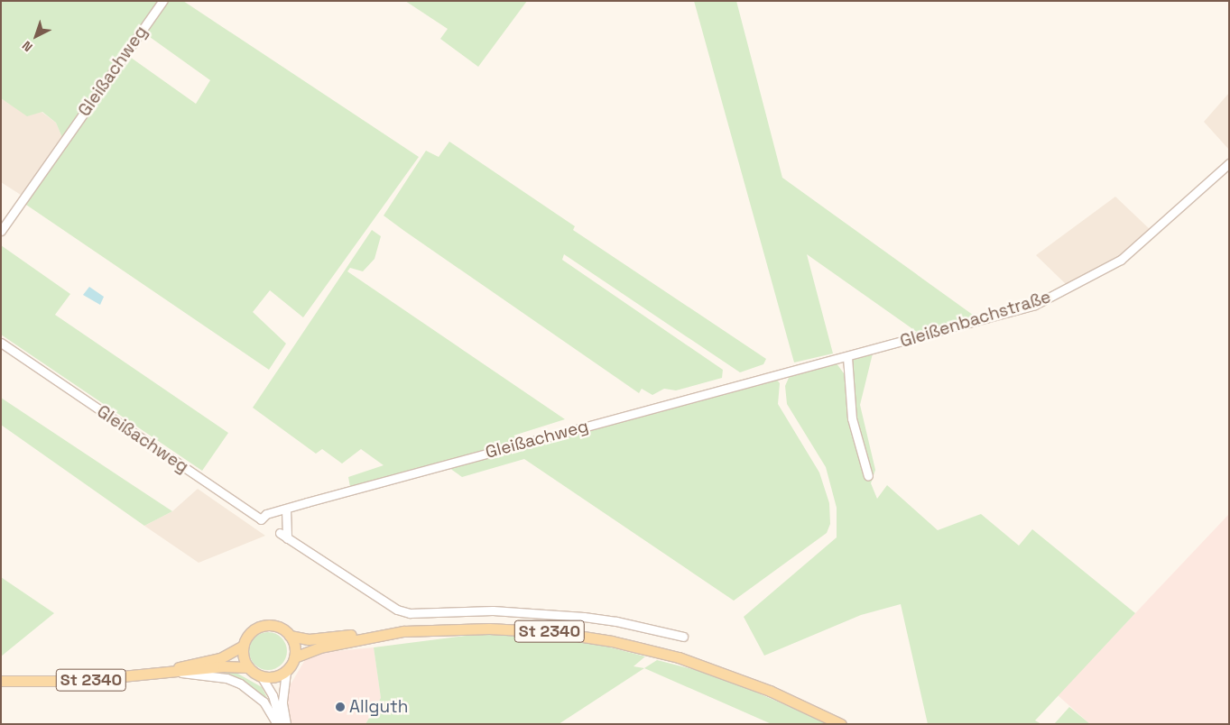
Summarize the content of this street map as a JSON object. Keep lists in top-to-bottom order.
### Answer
{
  "streets": {
    "main road": ["St 2340"],
    "street": ["Gleißachweg", "Gleißenbachstraße"]
  },
  "crossings": [
    ["Gleißachweg", "Gleißenbachstraße"]
  ],
  "places": ["Allguth"],
  "north": "bottom left"
}
